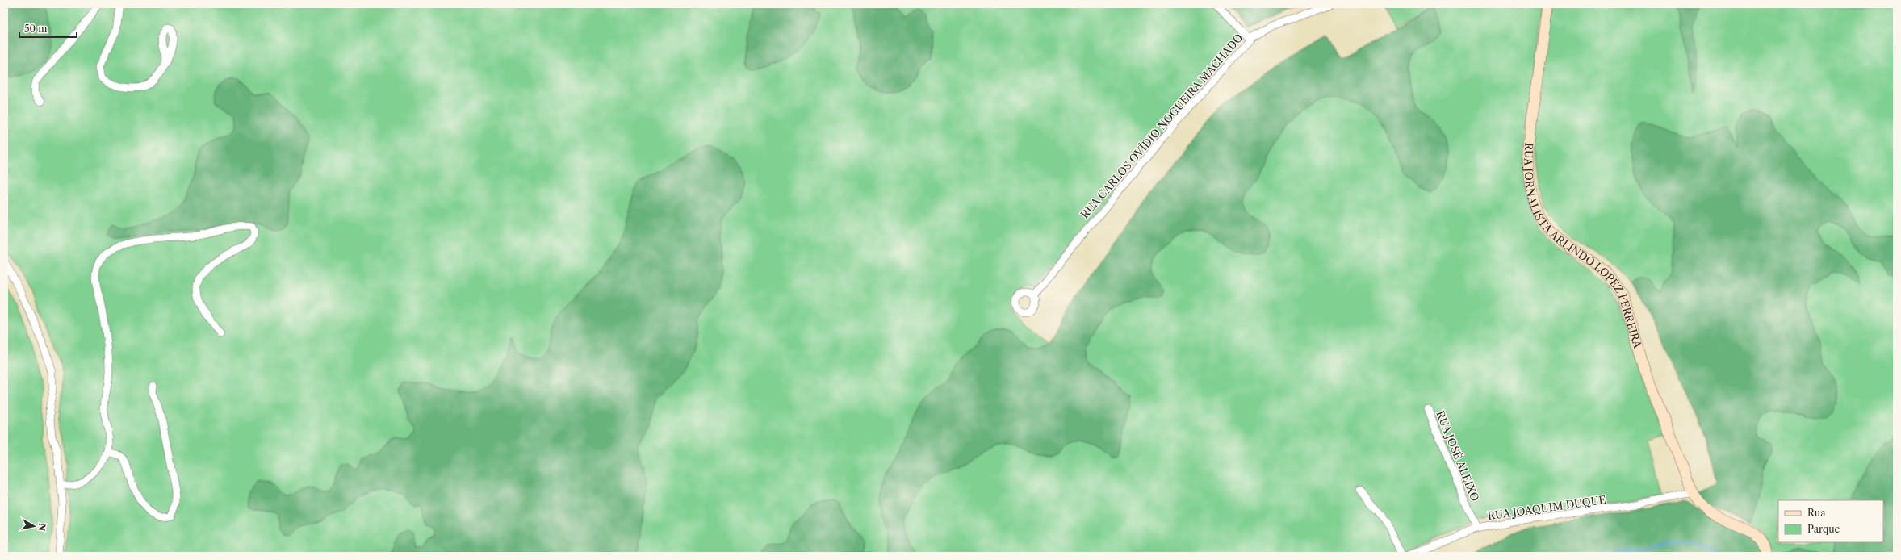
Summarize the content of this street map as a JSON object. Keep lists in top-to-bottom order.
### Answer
{
  "streets": {
    "street": [
      "RUA CARLOS OVÍDIO NOGUEIRA MACHADO",
      "RUA JORNALISTA ARLINDO LOPEZ FERREIRA",
      "RUA JOSÉ ALEIXO",
      "RUA JOAQUIM DUQUE"
    ]
  },
  "crossings": [
    ["RUA JORNALISTA ARLINDO LOPEZ FERREIRA", "RUA JOAQUIM DUQUE"],
    ["RUA JOSÉ ALEIXO", "RUA JOAQUIM DUQUE"]
  ],
  "legend": ["Rua", "Parque"],
  "scale_bar": "50 m",
  "north": "right"
}
